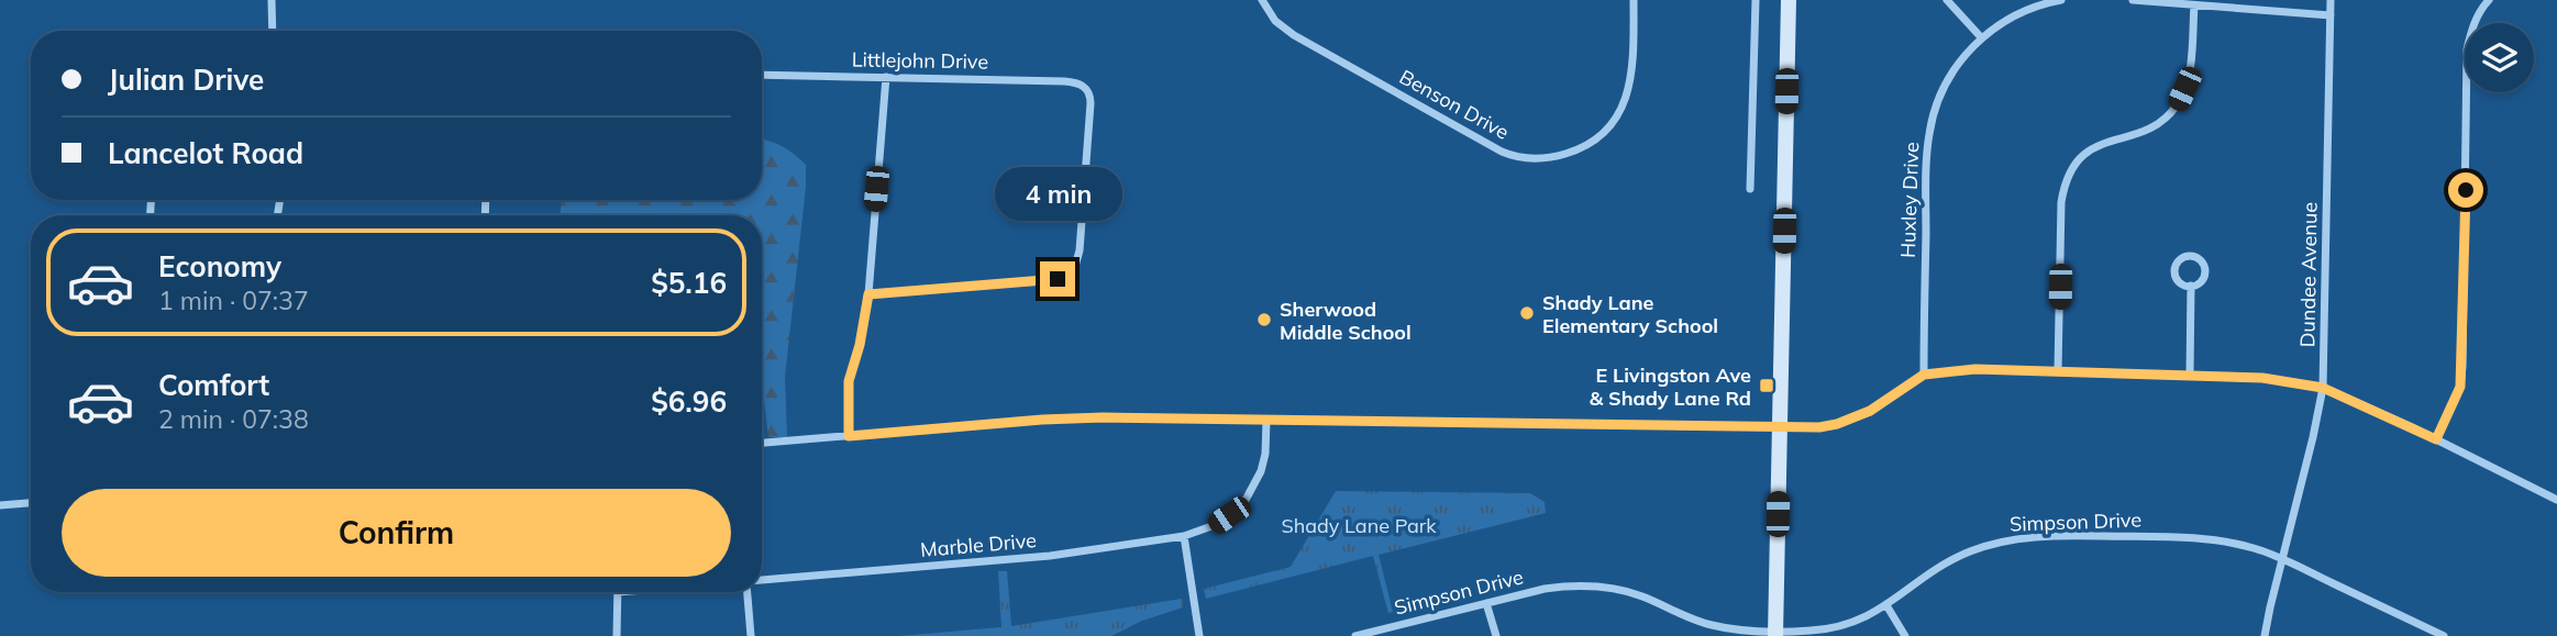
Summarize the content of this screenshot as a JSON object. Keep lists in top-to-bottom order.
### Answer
{
  "streets": {
    "street": [
      "Littlejohn Drive",
      "Benson Drive",
      "Huxley Drive",
      "Dundee Avenue",
      "Simpson Drive",
      "Marble Drive"
    ]
  },
  "crossings": [
    ["Dundee Avenue", "Simpson Drive"]
  ],
  "parks": ["Shady Lane Park"],
  "places": {
    "other": ["Shady Lane Elementary School", "Sherwood Middle School"],
    "transit": ["E Livingston Ave & Shady Lane Rd"]
  },
  "page": {
    "banner": ["Julian Drive", "Lancelot Road"],
    "bubble": "4 min",
    "list": [
      {
        "name": "Economy",
        "note": "1 min · 07:37",
        "value": "$5.16"
      },
      {
        "name": "Comfort",
        "note": "2 min · 07:38",
        "value": "$6.96"
      }
    ],
    "buttons": "Confirm"
  }
}
